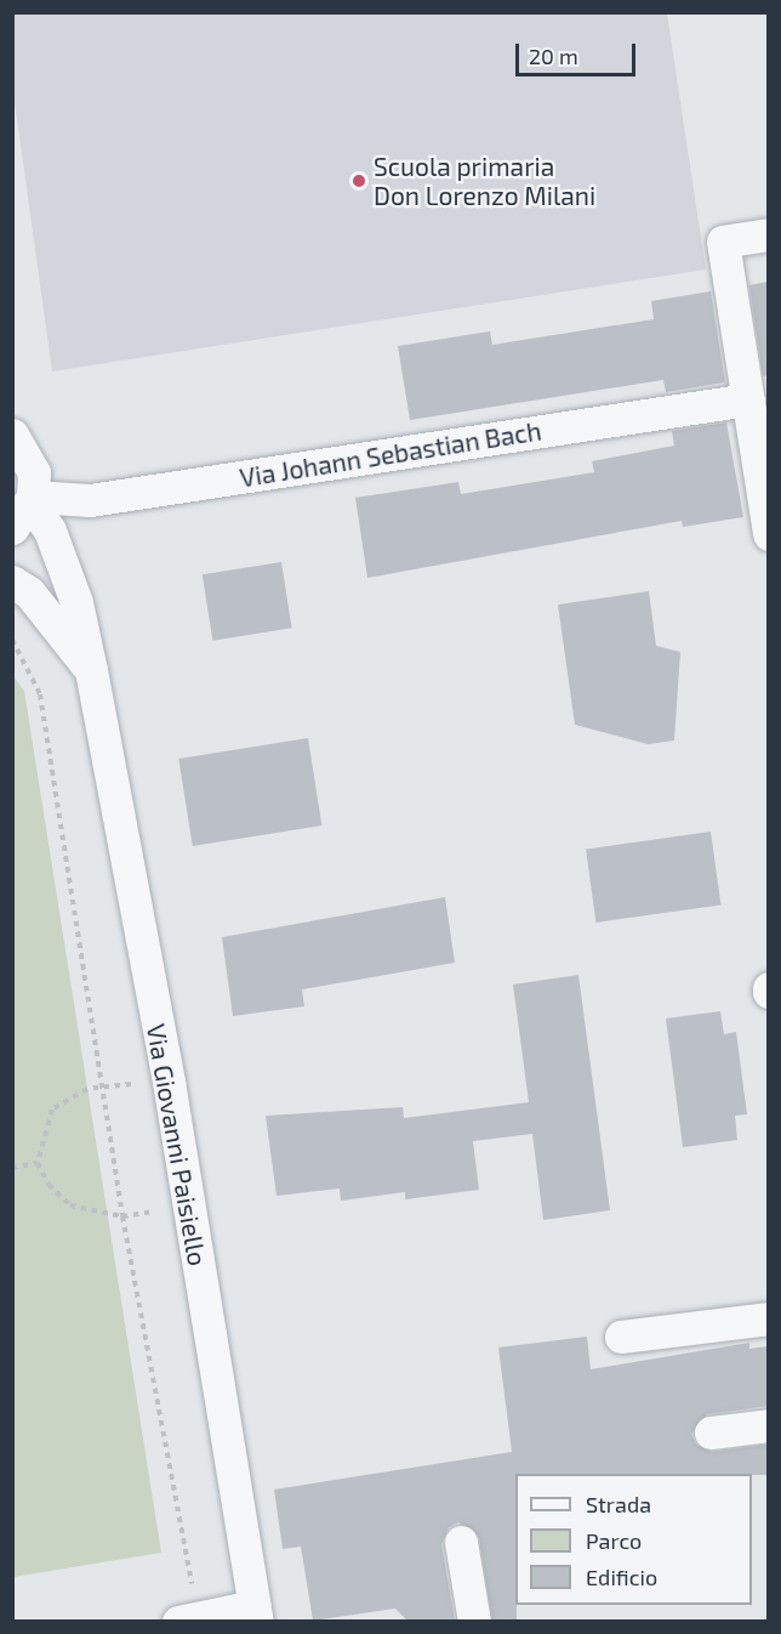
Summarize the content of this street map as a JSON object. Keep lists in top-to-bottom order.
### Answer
{
  "streets": {
    "street": ["Via Johann Sebastian Bach", "Via Giovanni Paisiello"]
  },
  "crossings": [
    ["Via Johann Sebastian Bach", "Via Giovanni Paisiello"]
  ],
  "places": ["Scuola primaria Don Lorenzo Milani"],
  "legend": ["Strada", "Parco", "Edificio"],
  "scale_bar": "20 m"
}
